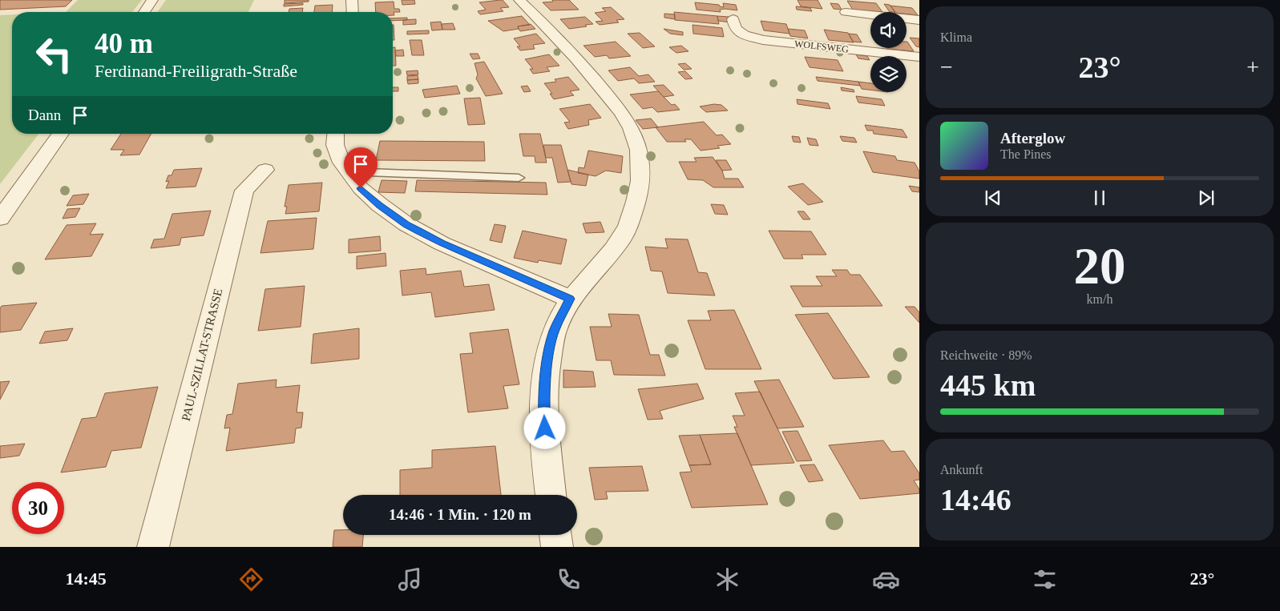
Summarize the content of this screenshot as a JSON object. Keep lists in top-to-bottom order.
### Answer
{
  "streets": {
    "street": ["WOLFSWEG", "PAUL-SZILLAT-STRASSE"]
  },
  "page": {
    "tile": [
      "Klima",
      ["20", "km/h"],
      ["Reichweite · 89%", "445 km"],
      ["Ankunft", "14:46"]
    ],
    "turn": ["40 m", "Ferdinand-Freiligrath-Straße"],
    "heat": ["−", "23°", "+"],
    "then": "Dann",
    "song": ["Afterglow", "The Pines"],
    "limit": "30",
    "trip": "14:46 · 1 Min. · 120 m",
    "tabs": ["14:45", "23°"]
  }
}
